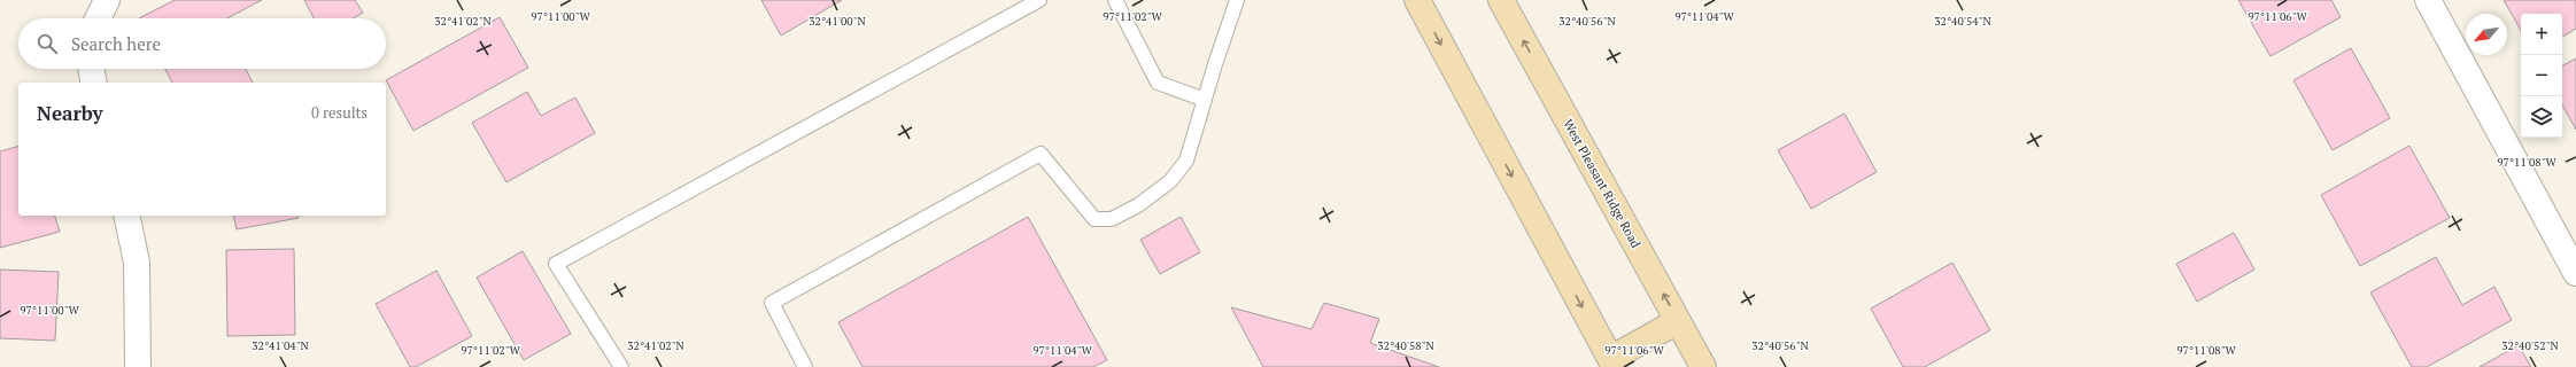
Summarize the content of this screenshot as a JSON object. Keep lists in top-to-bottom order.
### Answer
{
  "streets": {
    "main road": ["West Pleasant Ridge Road"]
  },
  "north": "bottom left",
  "page": {
    "map_buttons": ["+", "−"],
    "search": "Search here",
    "heading": ["Nearby", "0 results"]
  },
  "coordinates": [
    "97°11'02\"W",
    "97°11'06\"W",
    "97°11'00\"W",
    "97°11'04\"W",
    "32°41'02\"N",
    "32°41'00\"N",
    "32°40'54\"N",
    "32°40'56\"N",
    "97°11'08\"W",
    "32°41'04\"N",
    "32°40'58\"N",
    "32°40'52\"N"
  ]
}
